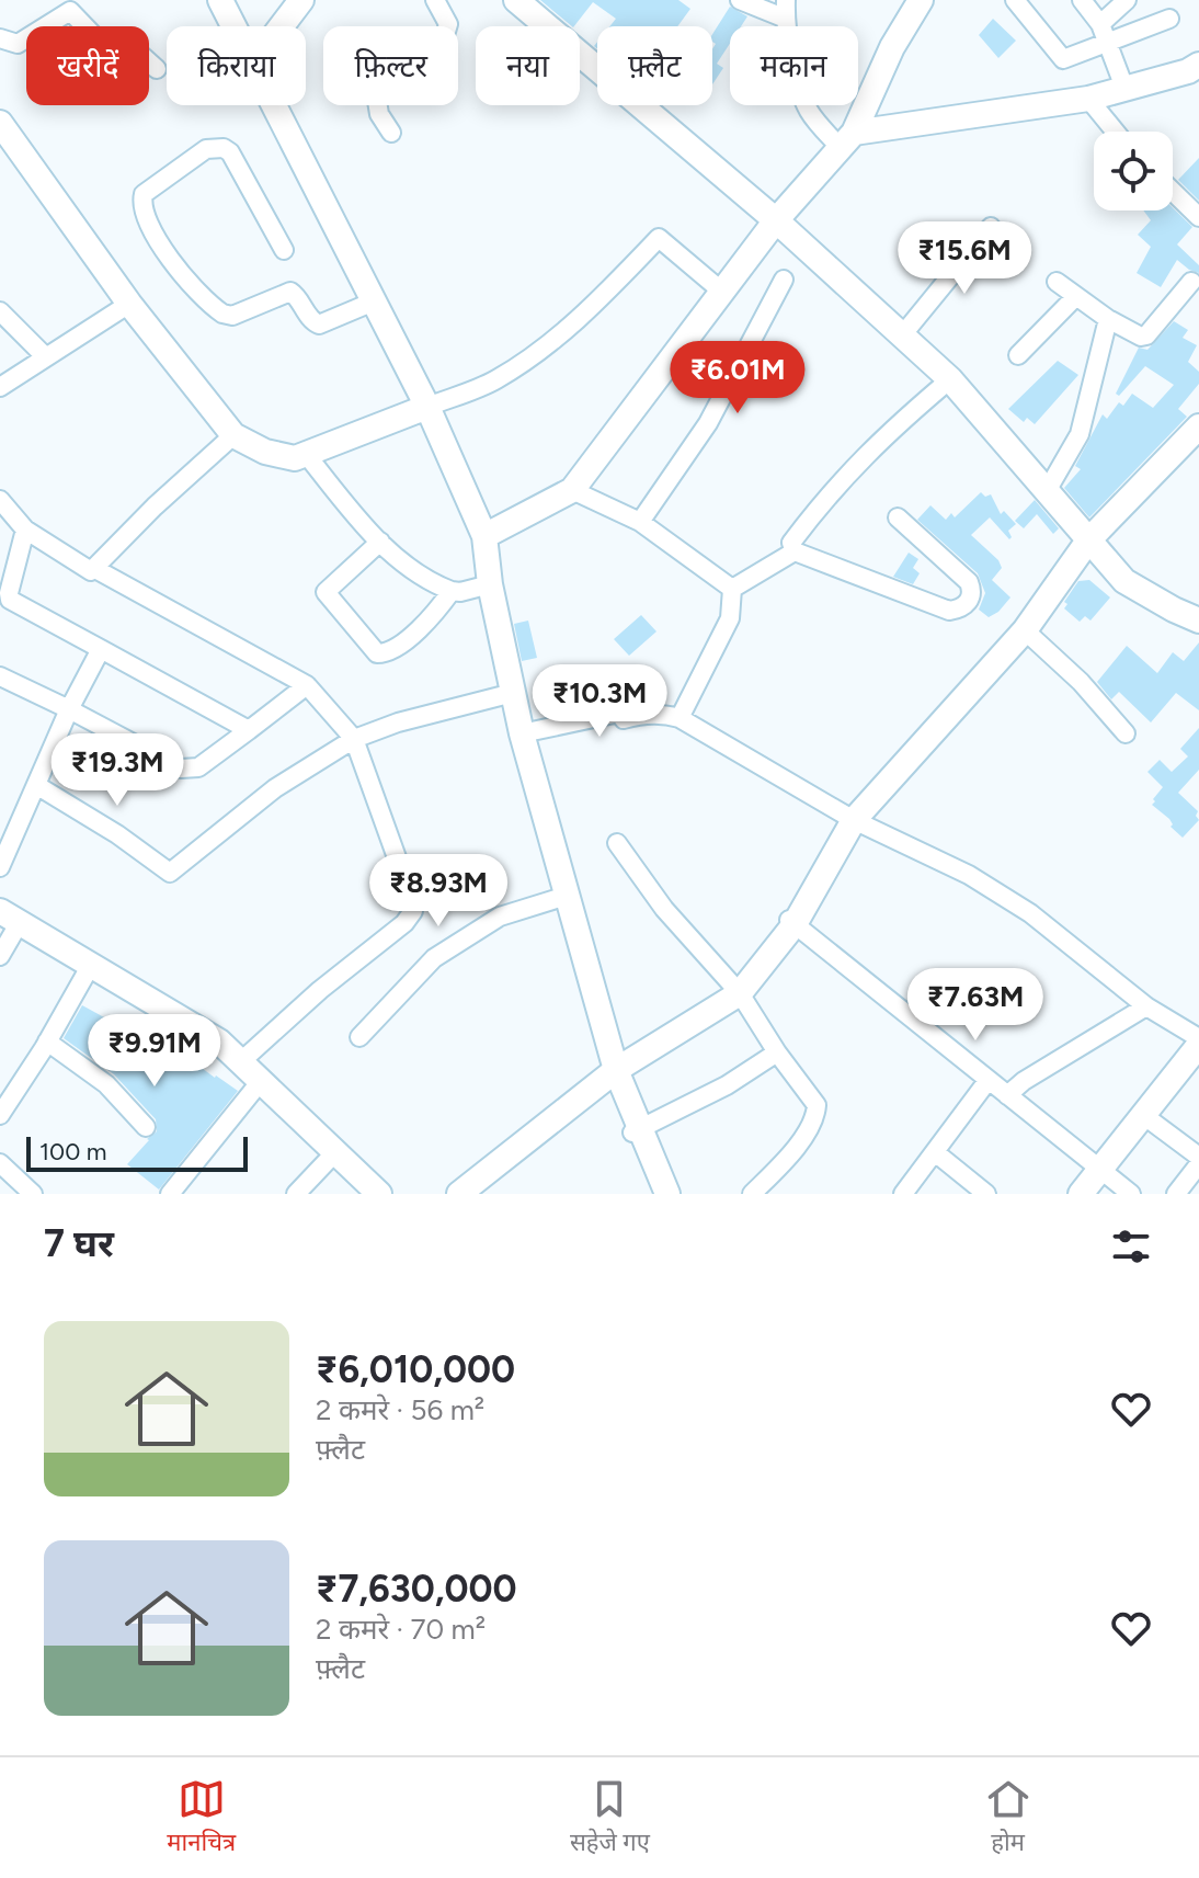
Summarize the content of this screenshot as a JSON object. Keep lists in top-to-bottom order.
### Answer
{
  "scale_bar": "100 m",
  "page": {
    "chip": [
      "खरीदें",
      "किराया",
      "फ़िल्टर",
      "नया",
      "फ़्लैट",
      "मकान"
    ],
    "price": [
      "₹15.6M",
      "₹6.01M",
      "₹10.3M",
      "₹19.3M",
      "₹8.93M",
      "₹7.63M",
      "₹9.91M"
    ],
    "scale": "100 m",
    "heading": "7 घर",
    "list": [
      {
        "name": "₹6,010,000",
        "note": "2 कमरे · 56 m² · फ़्लैट"
      },
      {
        "name": "₹7,630,000",
        "note": "2 कमरे · 70 m² · फ़्लैट"
      }
    ],
    "tabs": ["मानचित्र", "सहेजे गए", "होम"]
  }
}
